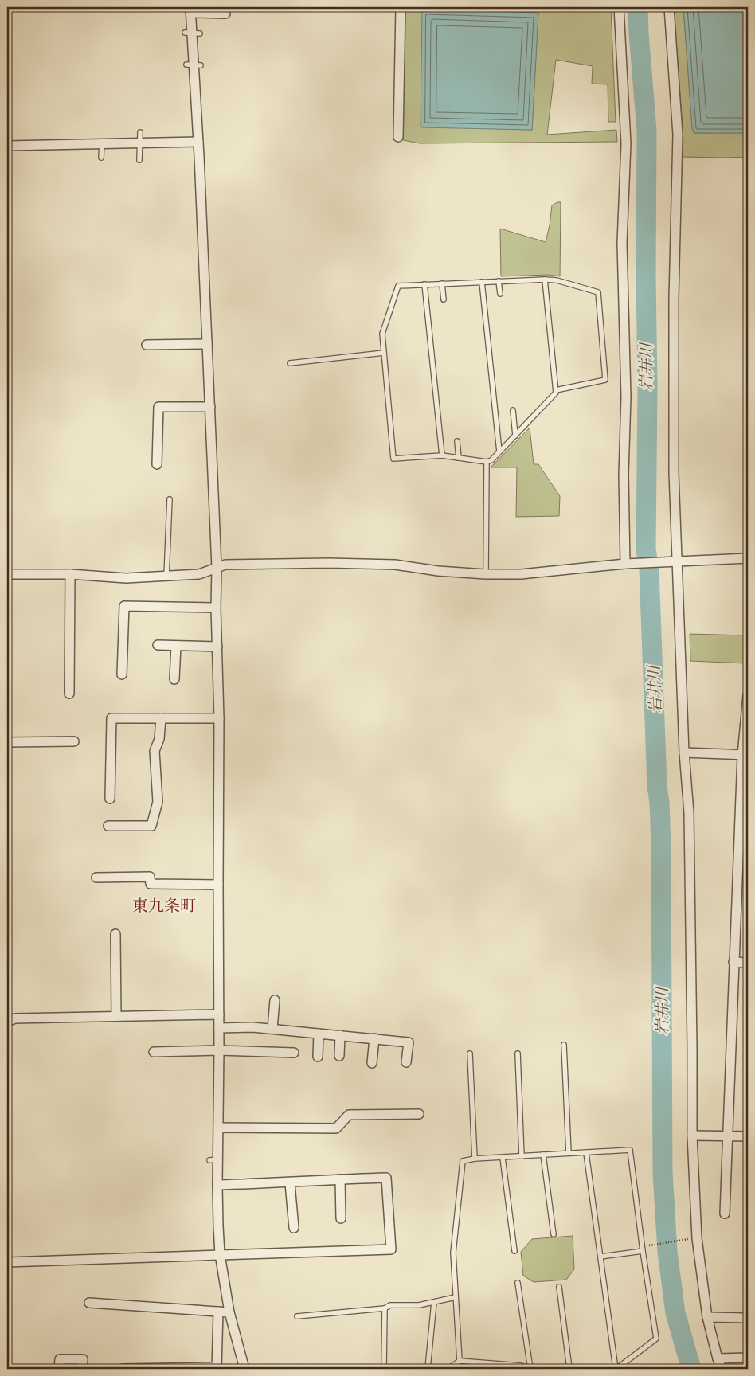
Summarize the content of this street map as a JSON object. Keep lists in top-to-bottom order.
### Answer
{
  "districts": ["東九条町"],
  "water": ["岩井川"]
}
